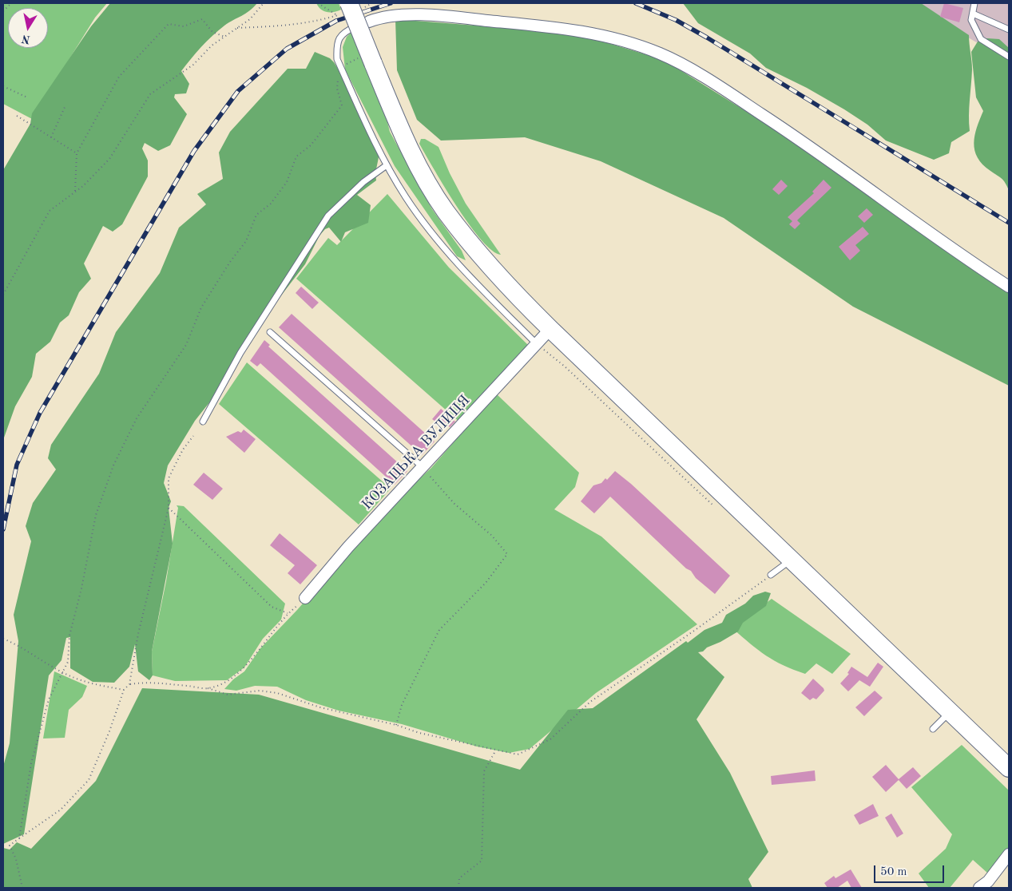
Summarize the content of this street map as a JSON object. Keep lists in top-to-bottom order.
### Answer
{
  "streets": {
    "street": ["КОЗАЦЬКА ВУЛИЦЯ"]
  },
  "scale_bar": "50 m",
  "north": "bottom"
}
